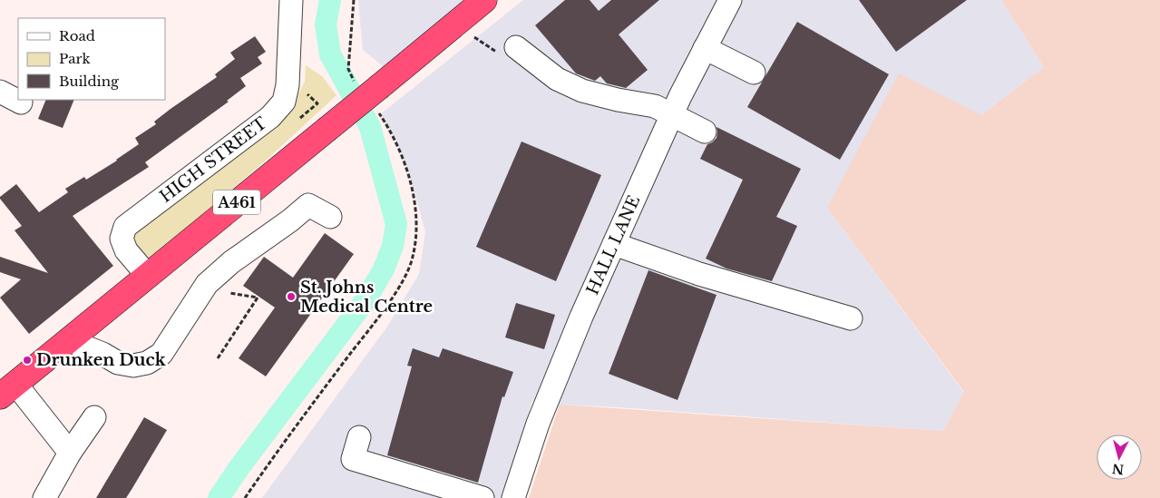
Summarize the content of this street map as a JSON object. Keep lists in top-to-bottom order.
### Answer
{
  "streets": {
    "highway": ["A461"],
    "street": ["HIGH STREET", "HALL LANE"]
  },
  "crossings": [
    ["HIGH STREET", "A461"]
  ],
  "places": ["St. Johns Medical Centre", "Drunken Duck"],
  "legend": ["Road", "Park", "Building"],
  "north": "bottom"
}
